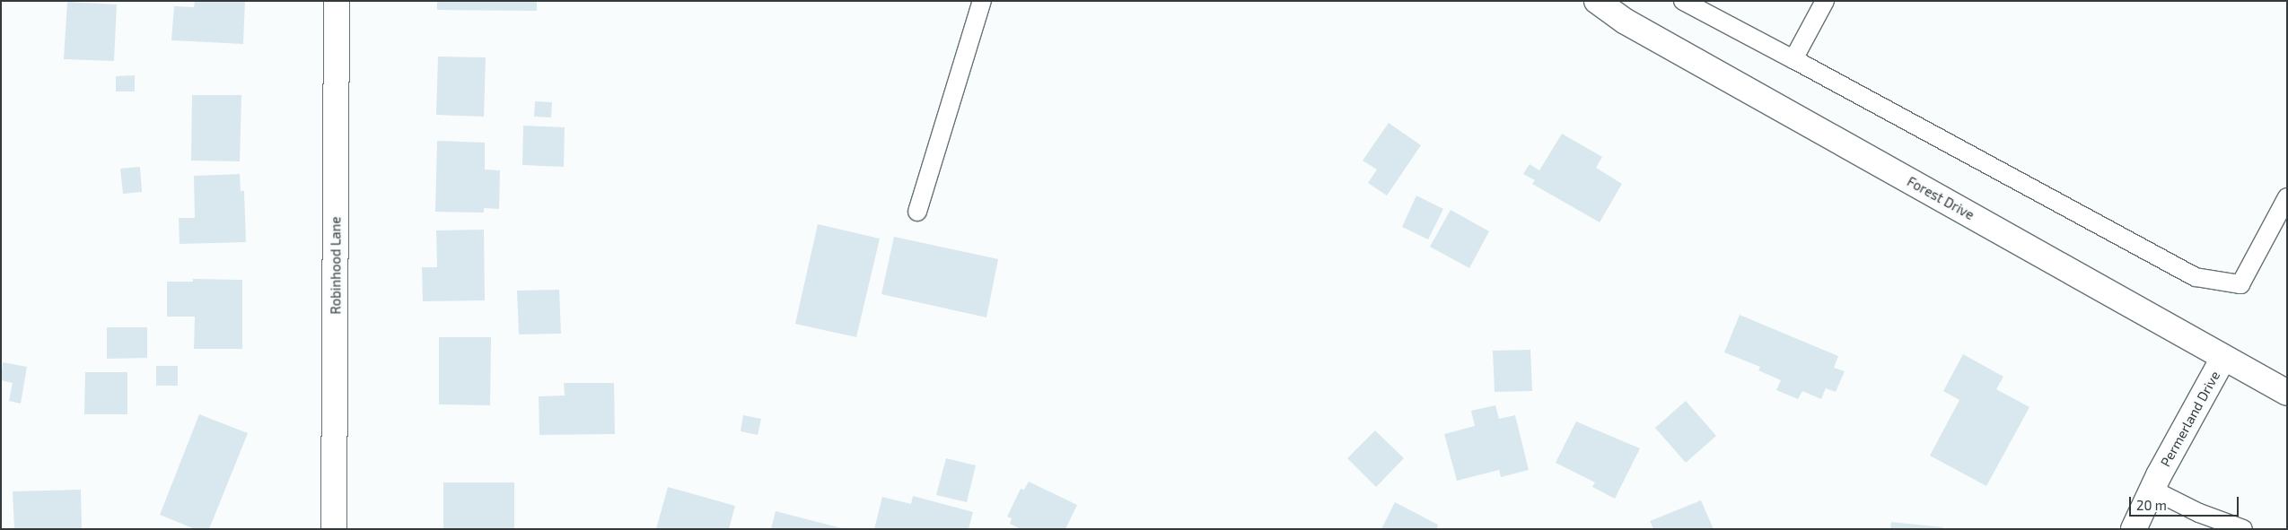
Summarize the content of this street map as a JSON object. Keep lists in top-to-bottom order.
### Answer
{
  "streets": {
    "street": ["Forest Drive", "Robinhood Lane", "Permerland Drive"]
  },
  "crossings": [
    ["Forest Drive", "Permerland Drive"]
  ],
  "scale_bar": "20 m"
}
